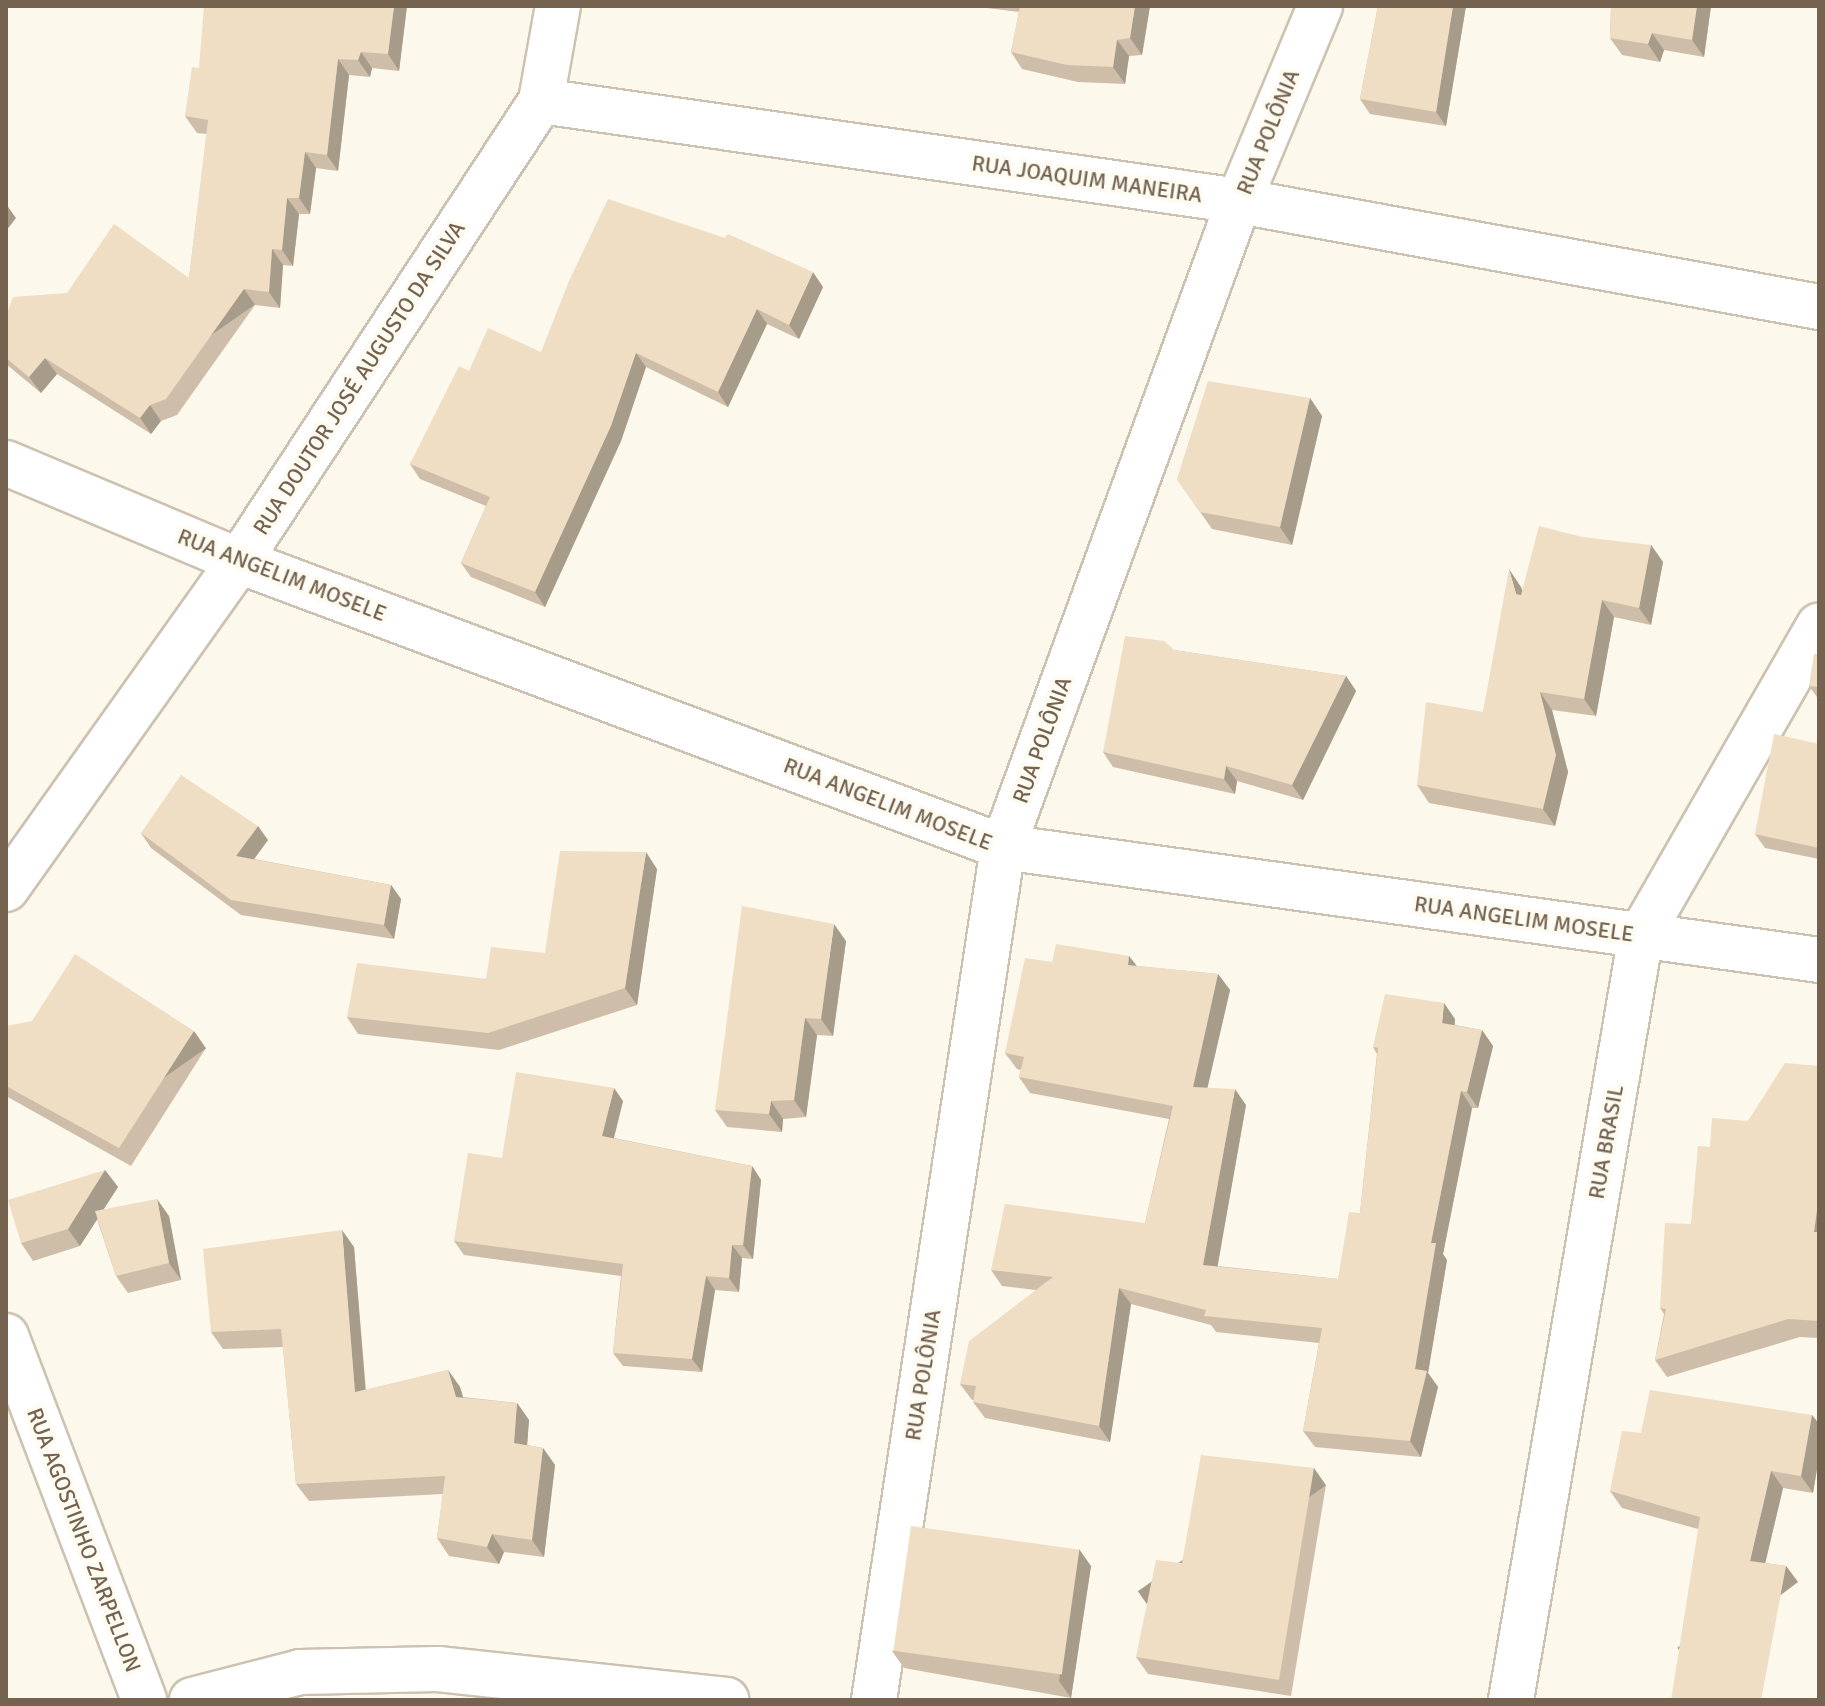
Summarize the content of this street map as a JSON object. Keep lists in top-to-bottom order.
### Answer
{
  "streets": {
    "street": [
      "RUA POLÔNIA",
      "RUA JOAQUIM MANEIRA",
      "RUA DOUTOR JOSÉ AUGUSTO DA SILVA",
      "RUA ANGELIM MOSELE",
      "RUA BRASIL",
      "RUA AGOSTINHO ZARPELLON"
    ]
  },
  "crossings": [
    ["RUA POLÔNIA", "RUA JOAQUIM MANEIRA"],
    ["RUA POLÔNIA", "RUA ANGELIM MOSELE"],
    ["RUA JOAQUIM MANEIRA", "RUA DOUTOR JOSÉ AUGUSTO DA SILVA"],
    ["RUA DOUTOR JOSÉ AUGUSTO DA SILVA", "RUA ANGELIM MOSELE"],
    ["RUA ANGELIM MOSELE", "RUA BRASIL"]
  ]
}
